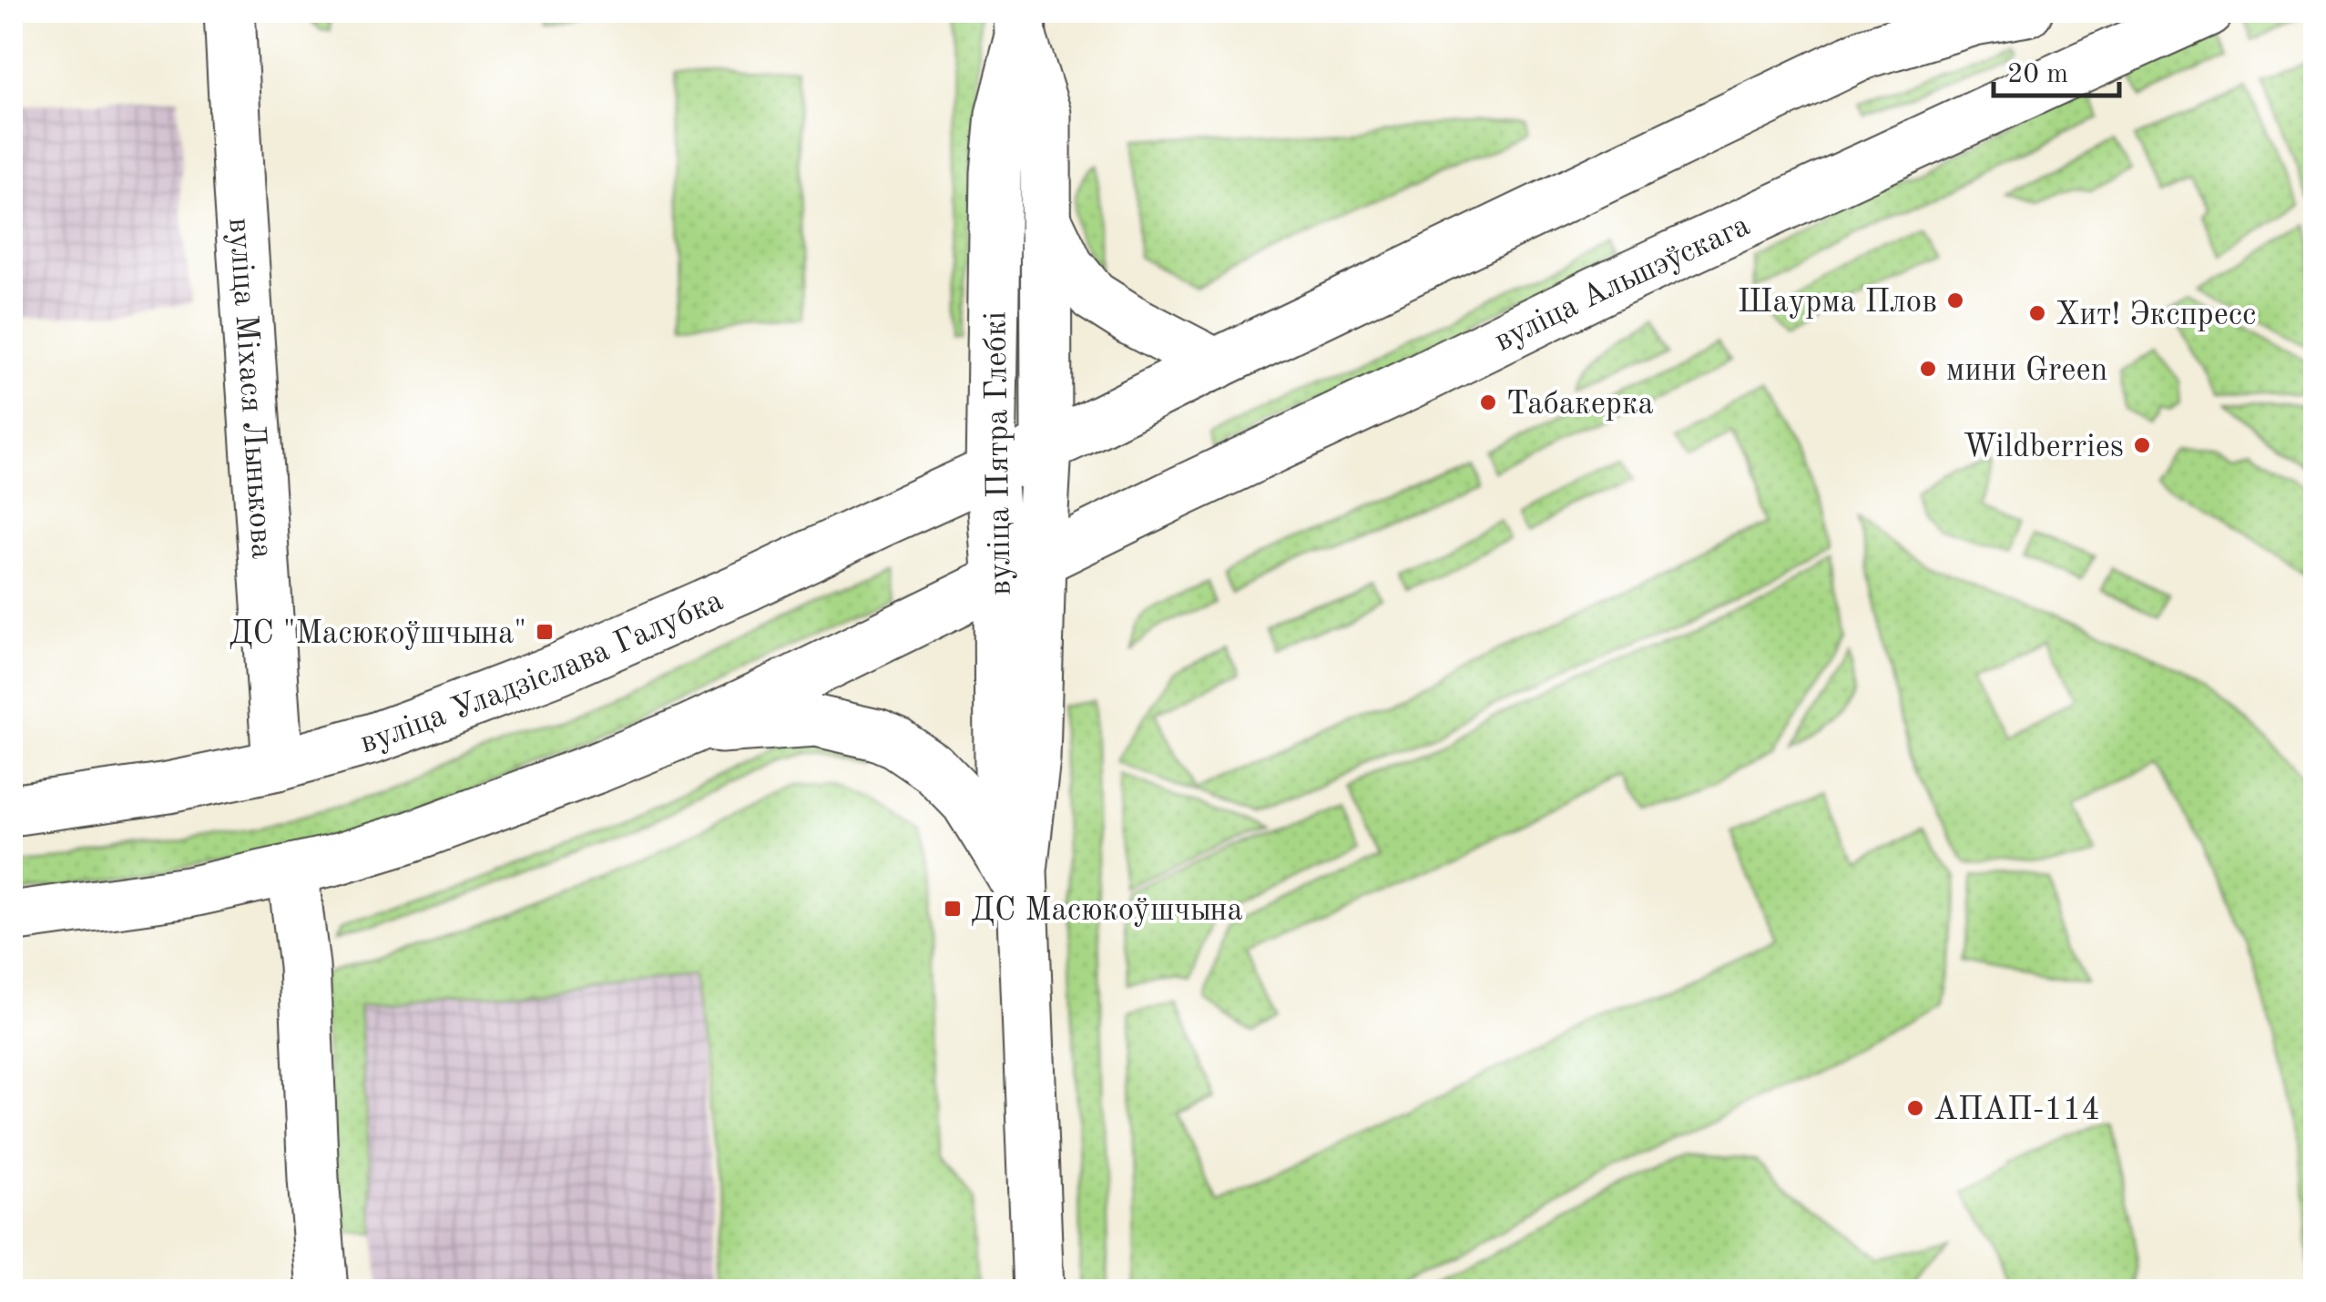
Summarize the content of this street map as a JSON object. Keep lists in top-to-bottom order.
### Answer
{
  "streets": {
    "main road": [
      "вуліца Альшэўскага",
      "вуліца Міхася Лынькова",
      "вуліца Пятра Глебкі",
      "вуліца Уладзіслава Галубка"
    ]
  },
  "crossings": [
    ["вуліца Альшэўскага", "вуліца Пятра Глебкі"],
    ["вуліца Міхася Лынькова", "вуліца Уладзіслава Галубка"],
    ["вуліца Пятра Глебкі", "вуліца Уладзіслава Галубка"]
  ],
  "places": {
    "other": [
      "Шаурма Плов",
      "Хит! Экспресс",
      "мини Green",
      "Табакерка",
      "Wildberries",
      "АПАП-114"
    ],
    "transit": ["ДС \"Масюкоўшчына\"", "ДС Масюкоўшчына"]
  },
  "scale_bar": "20 m"
}
